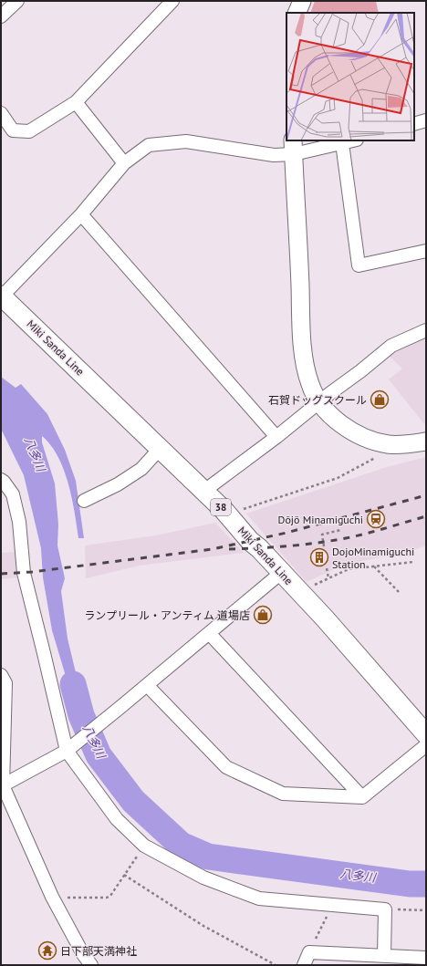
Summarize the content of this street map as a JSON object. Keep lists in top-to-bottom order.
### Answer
{
  "streets": {
    "main road": ["Miki Sanda Line", "38"]
  },
  "water": ["八多川"],
  "places": {
    "shop": ["石賀ドッグスクール", "ランプリール・アンティム 道場店"],
    "station": ["Dōjō Minamiguchi"],
    "building": ["DojoMinamiguchi Station"],
    "temple": ["日下部天満神社"]
  }
}
